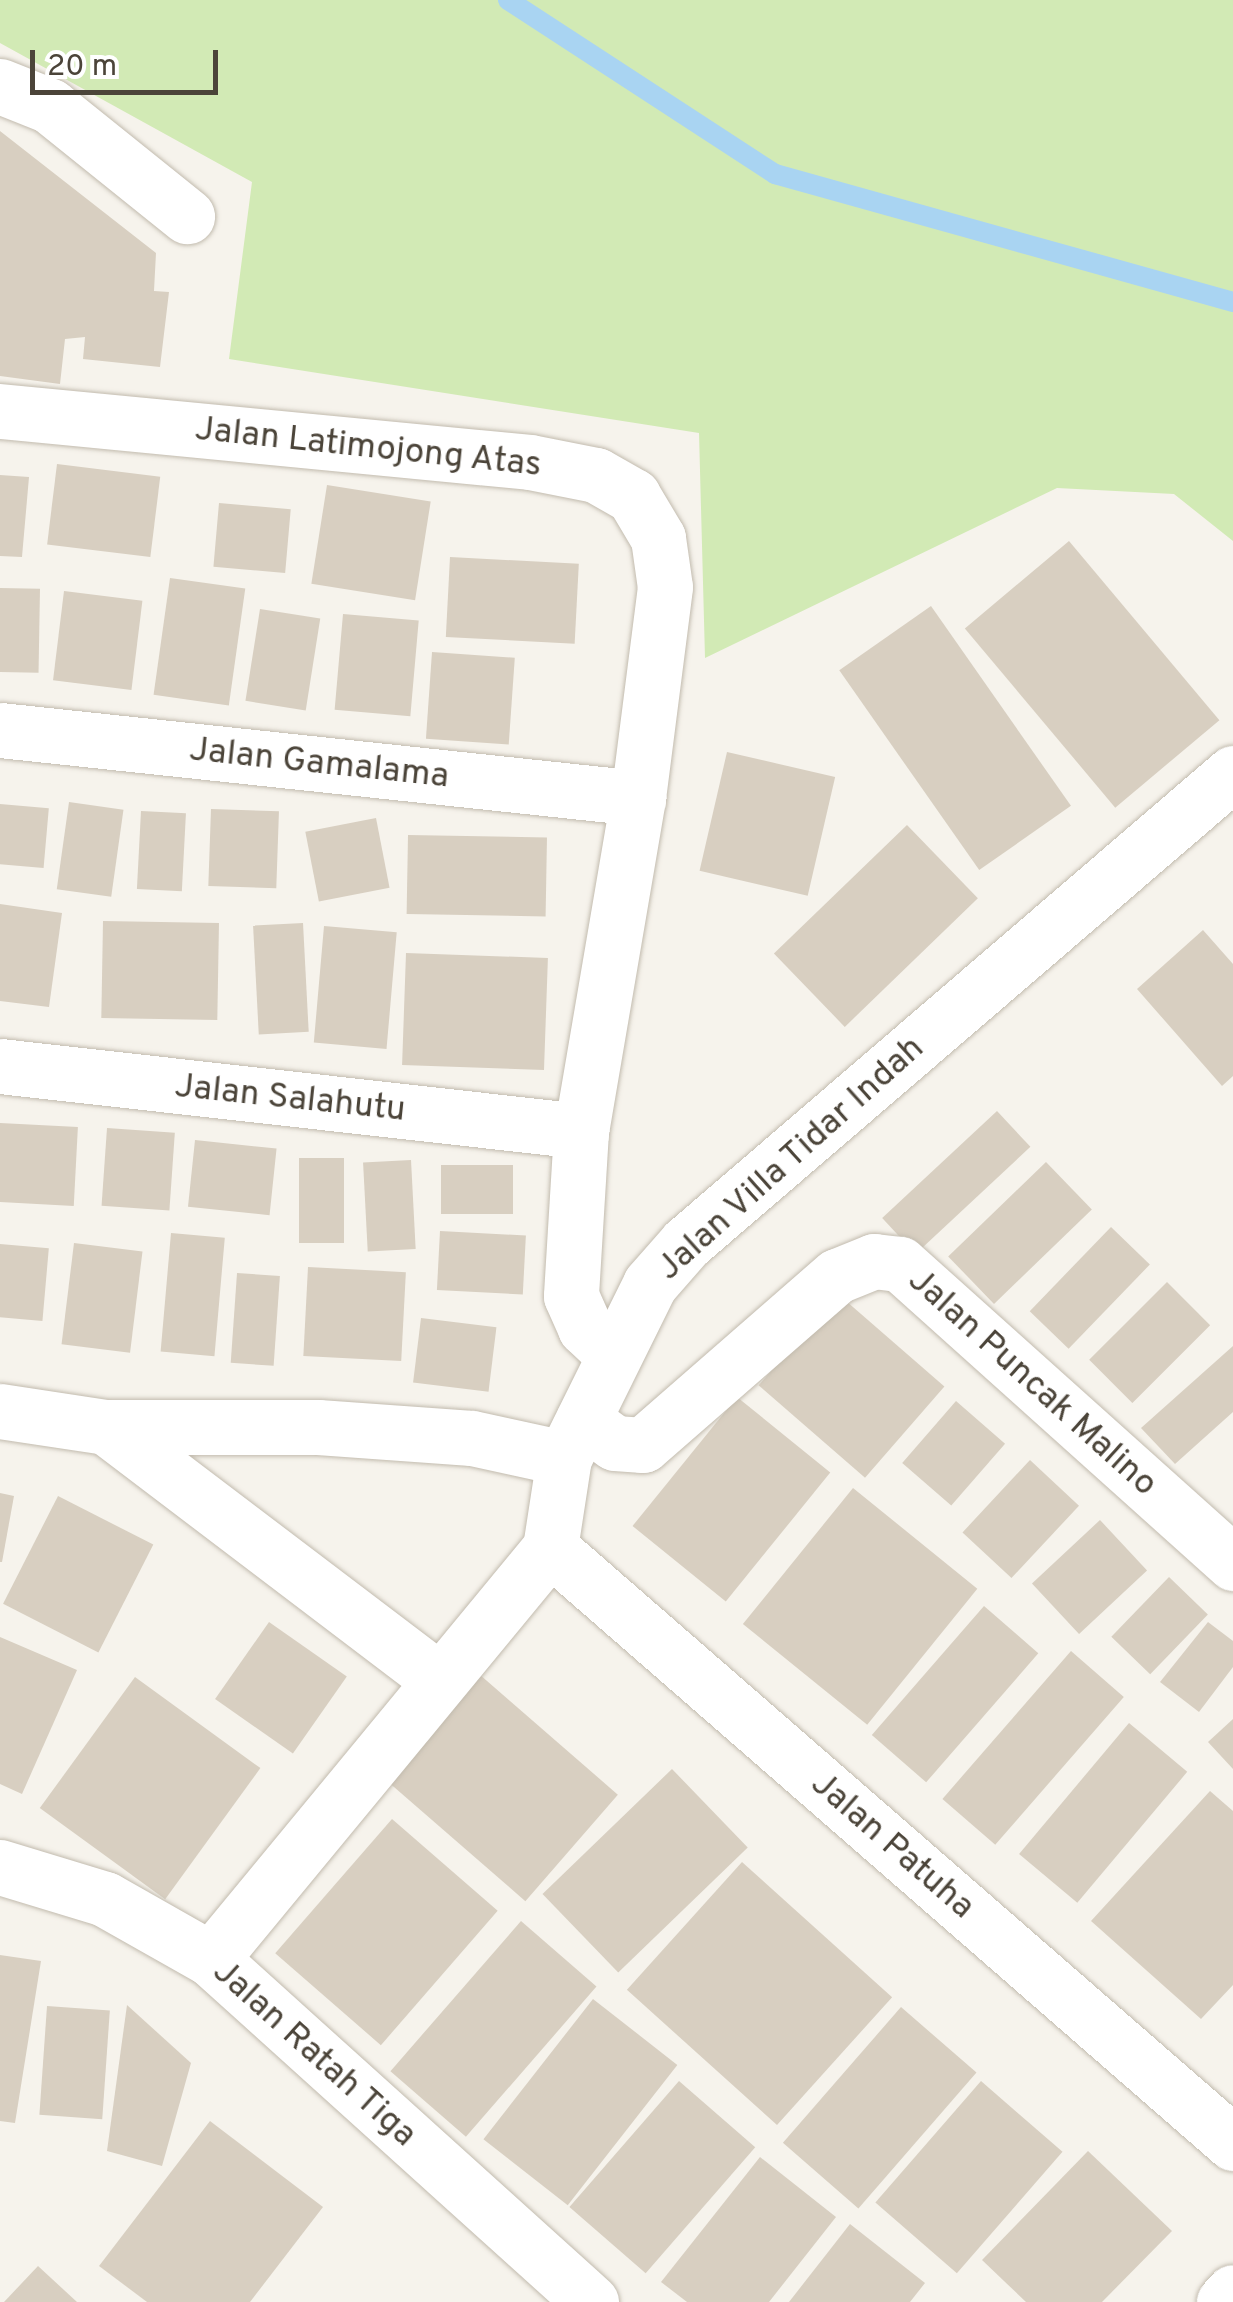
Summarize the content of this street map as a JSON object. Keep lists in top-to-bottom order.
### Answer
{
  "streets": {
    "street": [
      "Jalan Latimojong Atas",
      "Jalan Gamalama",
      "Jalan Salahutu",
      "Jalan Villa Tidar Indah",
      "Jalan Puncak Malino",
      "Jalan Patuha",
      "Jalan Ratah Tiga"
    ]
  },
  "crossings": [
    ["Jalan Latimojong Atas", "Jalan Gamalama"],
    ["Jalan Latimojong Atas", "Jalan Salahutu"],
    ["Jalan Latimojong Atas", "Jalan Villa Tidar Indah"],
    ["Jalan Villa Tidar Indah", "Jalan Puncak Malino"],
    ["Jalan Villa Tidar Indah", "Jalan Patuha"]
  ],
  "scale_bar": "20 m"
}
